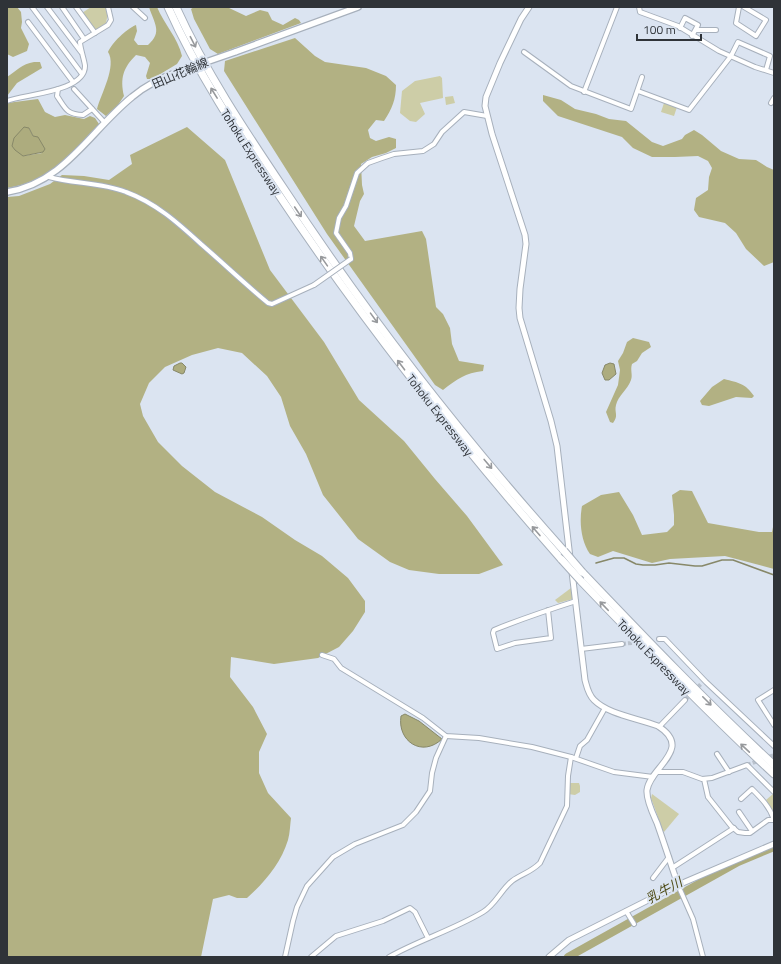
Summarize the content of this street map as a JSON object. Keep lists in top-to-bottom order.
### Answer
{
  "streets": {
    "highway": ["Tohoku Expressway"],
    "main road": ["田山花輪線"]
  },
  "water": ["乳牛川"],
  "scale_bar": "100 m"
}
